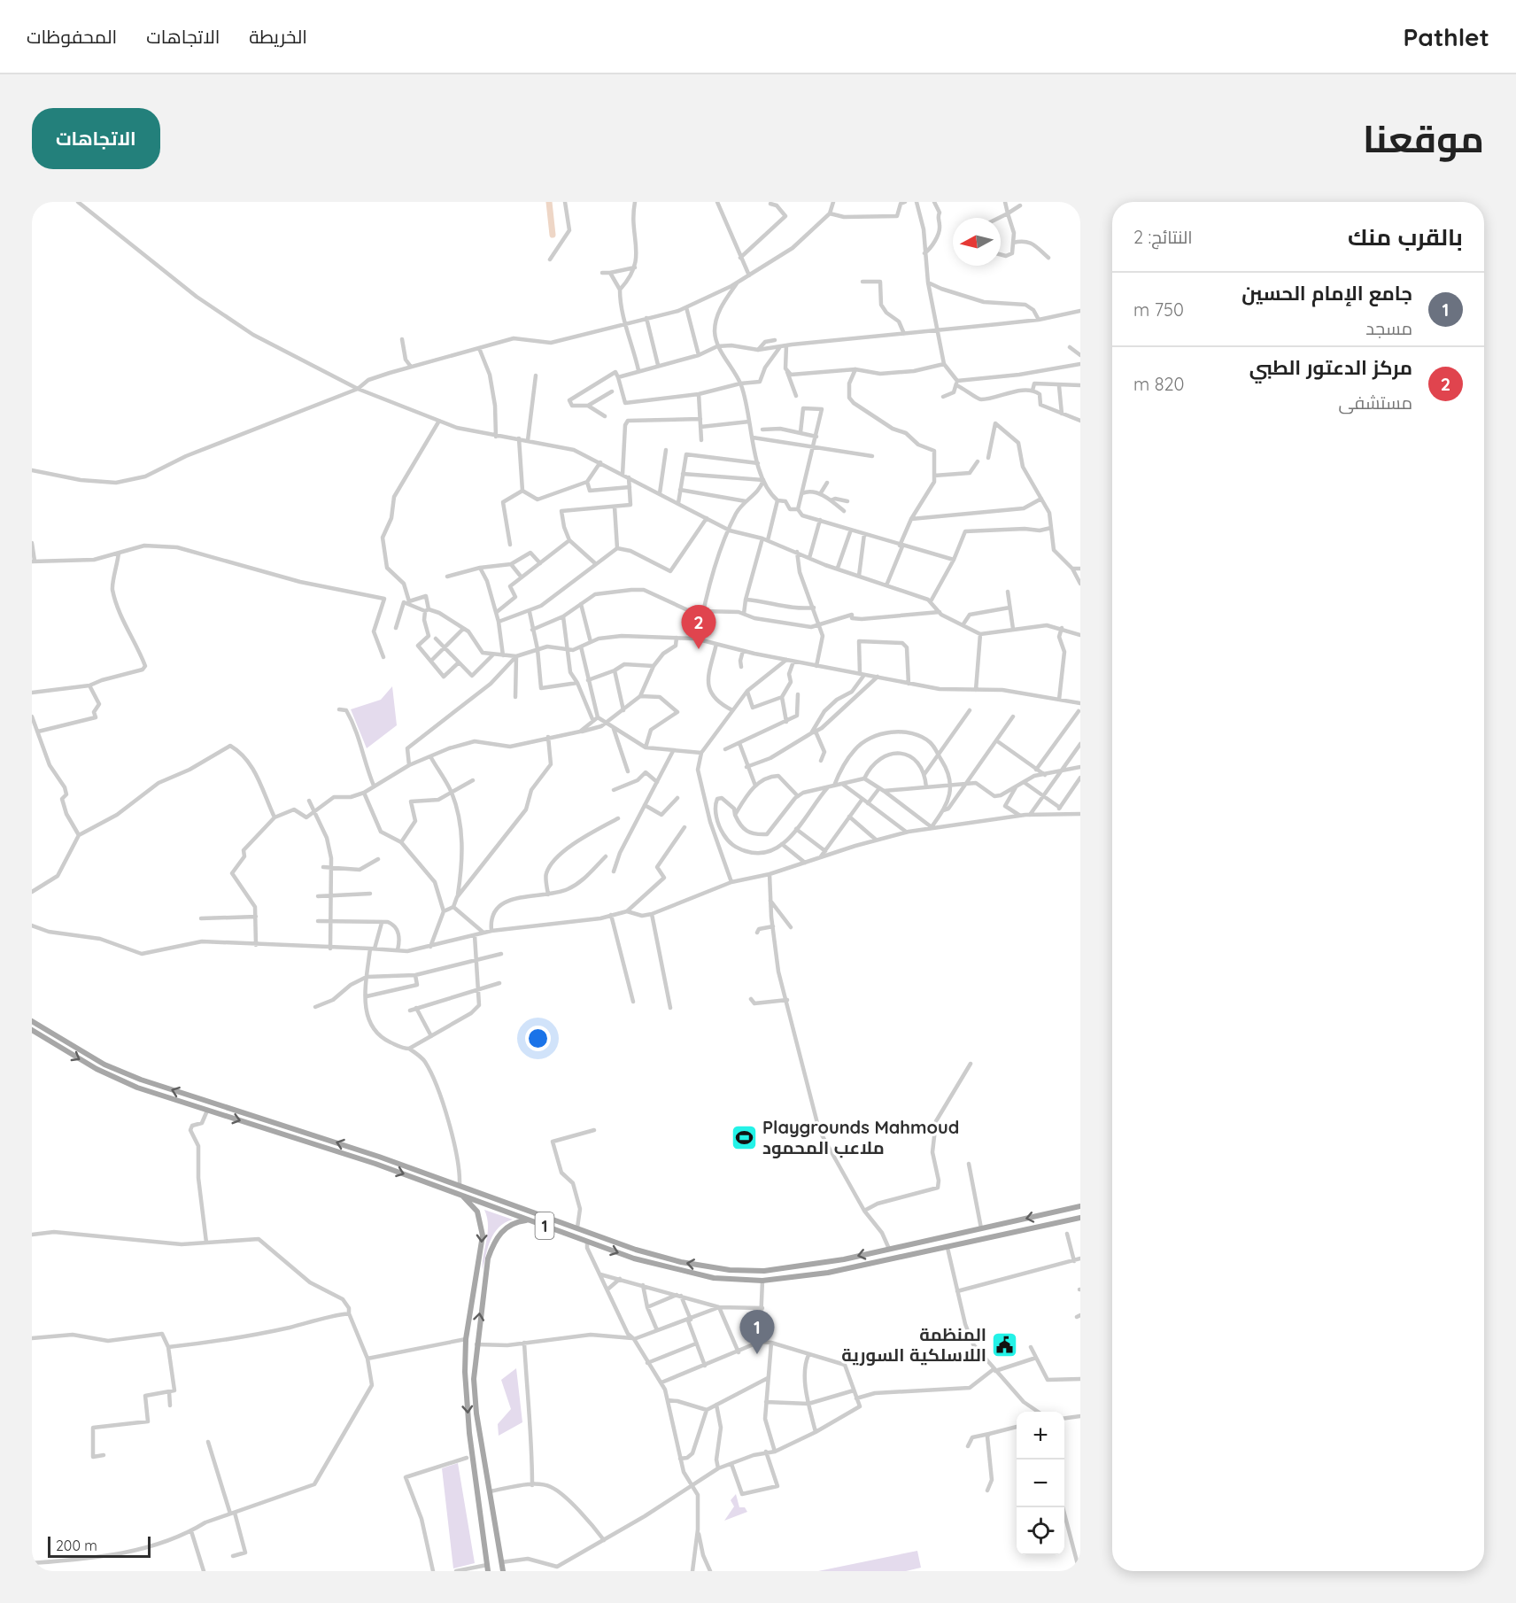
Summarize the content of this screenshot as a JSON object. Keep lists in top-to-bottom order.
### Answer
{
  "streets": {
    "main road": ["1"]
  },
  "places": {
    "sports": ["Playgrounds Mahmoud ملاعب المحمود"],
    "public building": ["المنظمة اللاسلكية السورية"]
  },
  "scale_bar": "200 m",
  "north": "left",
  "page": {
    "header": "Pathlet",
    "nav": ["الخريطة", "الاتجاهات", "المحفوظات"],
    "title": "موقعنا",
    "buttons": "الاتجاهات",
    "heading": ["بالقرب منك", "النتائج: 2"],
    "list": [
      {
        "mark": "1",
        "name": "جامع الإمام الحسين",
        "note": "مسجد",
        "value": "750 m"
      },
      {
        "mark": "2",
        "name": "مركز الدعتور الطبي",
        "note": "مستشفى",
        "value": "820 m"
      }
    ],
    "pins": ["2", "1"],
    "map_buttons": ["+", "−"],
    "scale": "200 m"
  }
}
